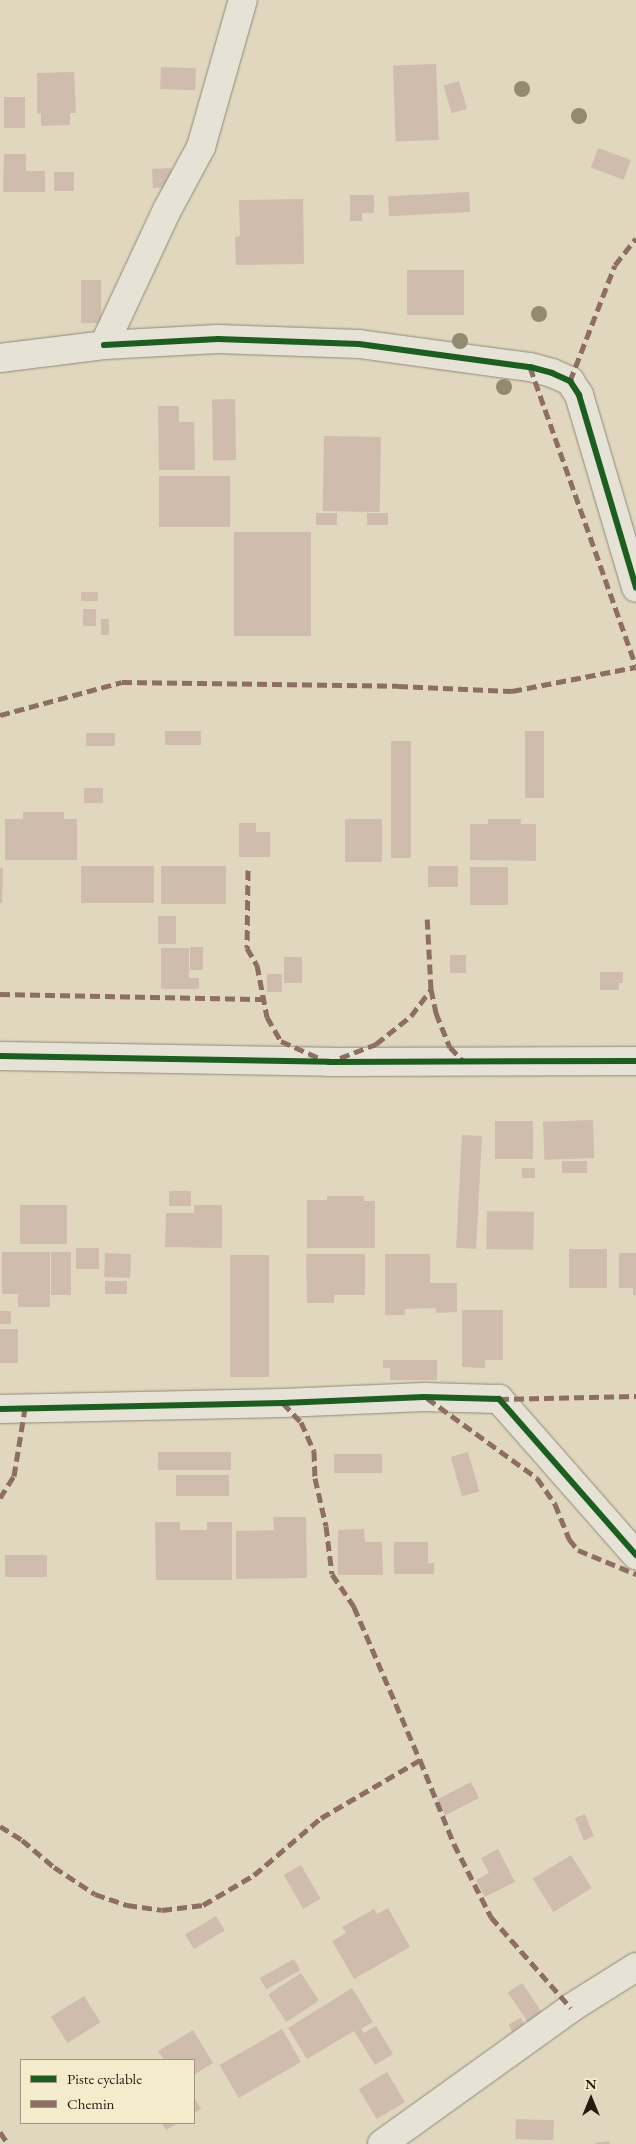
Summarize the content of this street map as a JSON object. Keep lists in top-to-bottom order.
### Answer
{
  "legend": ["Piste cyclable", "Chemin"],
  "north": "top"
}
